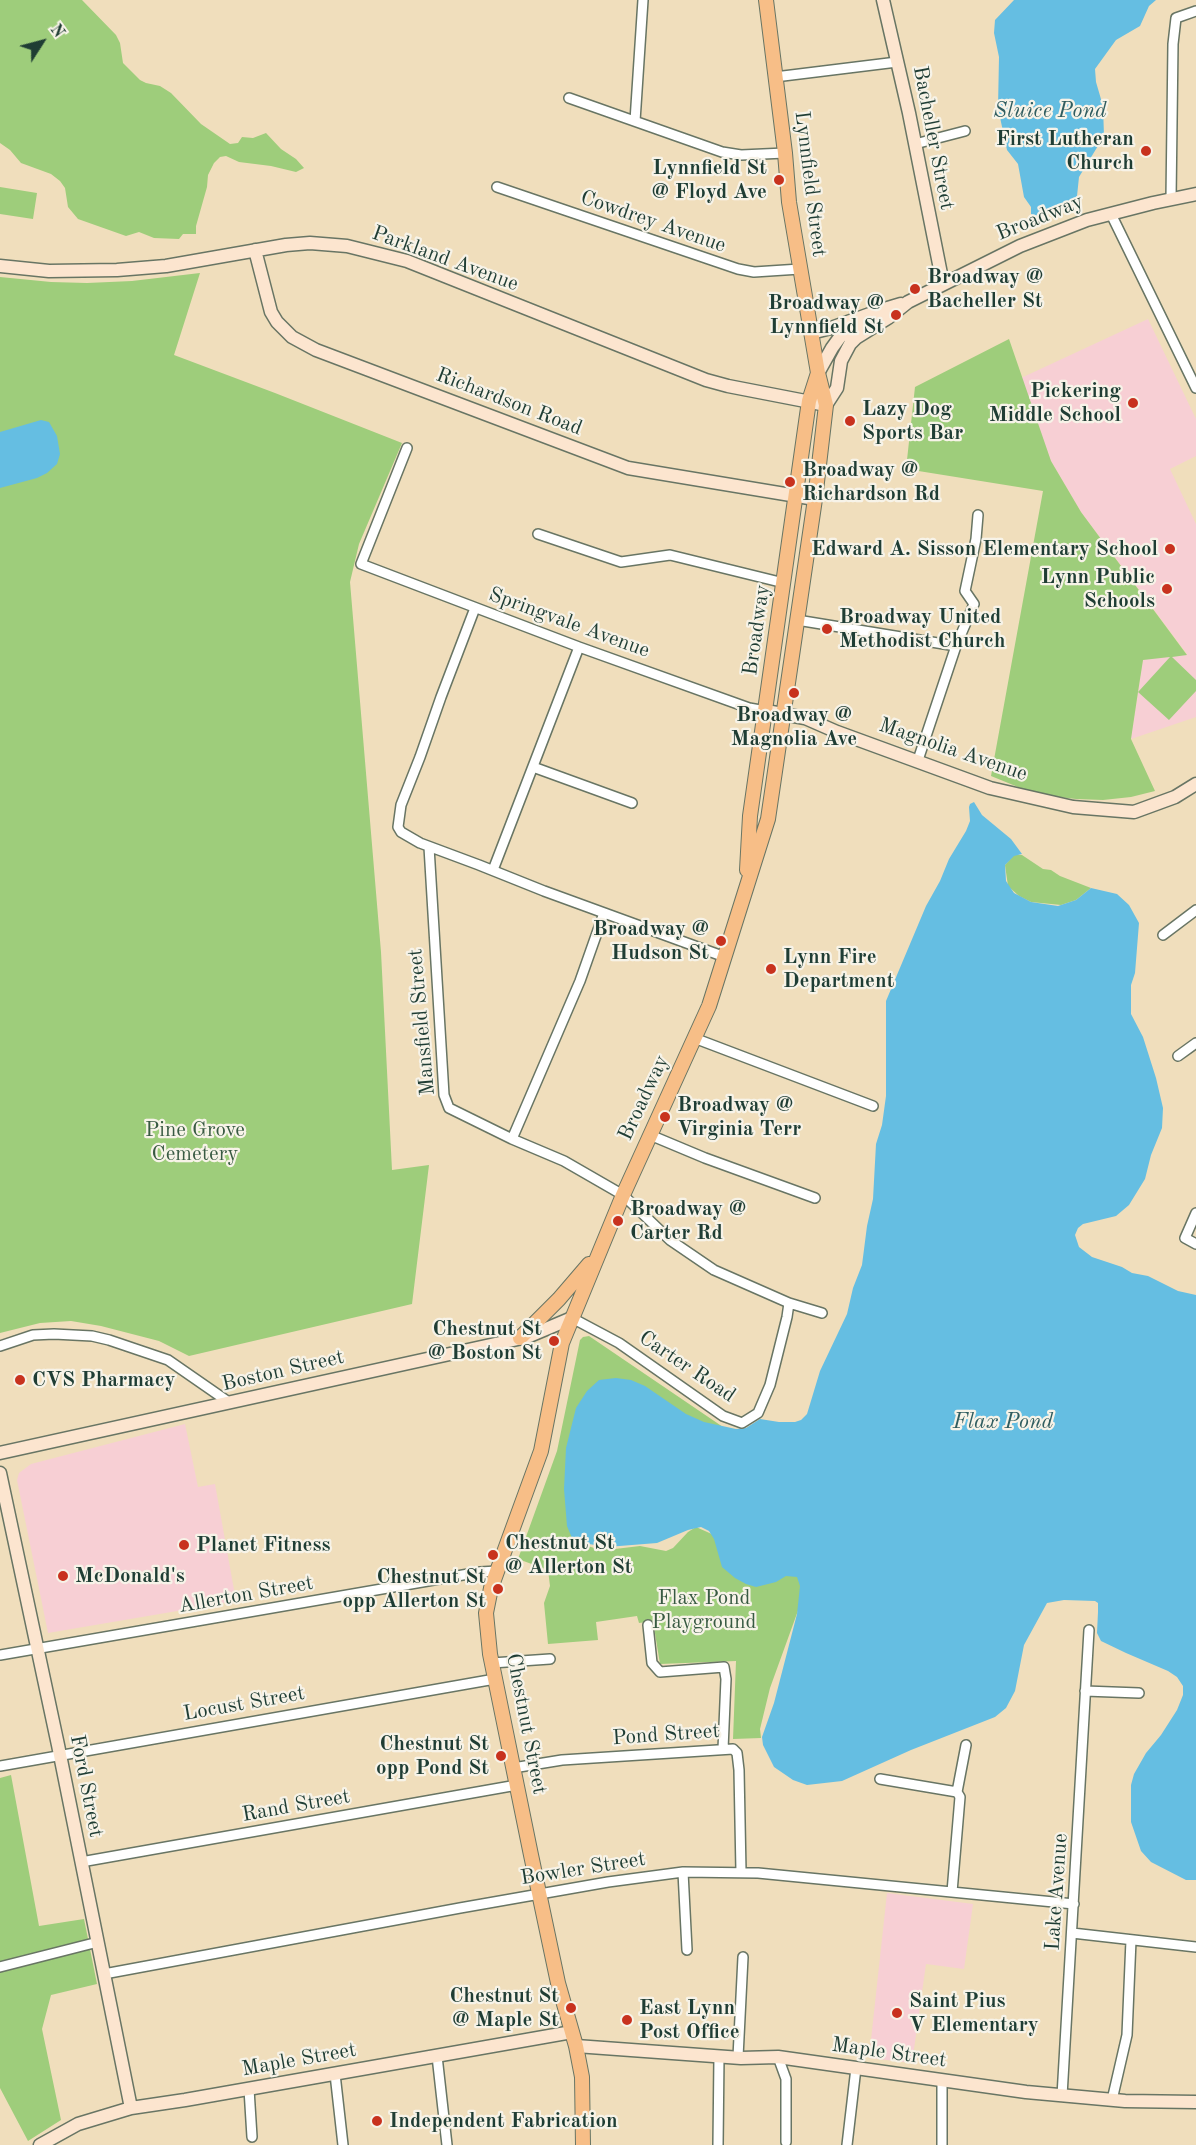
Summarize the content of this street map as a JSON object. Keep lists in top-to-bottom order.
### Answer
{
  "streets": {
    "main road": ["Lynnfield Street", "Broadway", "Chestnut Street"],
    "street": [
      "Bacheller Street",
      "Cowdrey Avenue",
      "Parkland Avenue",
      "Richardson Road",
      "Springvale Avenue",
      "Magnolia Avenue",
      "Mansfield Street",
      "Carter Road",
      "Boston Street",
      "Allerton Street",
      "Locust Street",
      "Pond Street",
      "Ford Street",
      "Rand Street",
      "Bowler Street",
      "Lake Avenue",
      "Maple Street"
    ]
  },
  "crossings": [
    ["Bacheller Street", "Broadway"],
    ["Lynnfield Street", "Broadway"],
    ["Lynnfield Street", "Cowdrey Avenue"],
    ["Broadway", "Parkland Avenue"],
    ["Broadway", "Richardson Road"],
    ["Broadway", "Springvale Avenue"],
    ["Broadway", "Magnolia Avenue"],
    ["Broadway", "Mansfield Street"],
    ["Broadway", "Carter Road"],
    ["Broadway", "Boston Street"],
    ["Broadway", "Chestnut Street"],
    ["Parkland Avenue", "Richardson Road"],
    ["Springvale Avenue", "Magnolia Avenue"],
    ["Carter Road", "Boston Street"],
    ["Carter Road", "Chestnut Street"],
    ["Boston Street", "Chestnut Street"],
    ["Allerton Street", "Chestnut Street"],
    ["Allerton Street", "Ford Street"],
    ["Locust Street", "Chestnut Street"],
    ["Locust Street", "Ford Street"],
    ["Chestnut Street", "Pond Street"],
    ["Chestnut Street", "Rand Street"],
    ["Chestnut Street", "Bowler Street"],
    ["Chestnut Street", "Maple Street"],
    ["Pond Street", "Bowler Street"],
    ["Ford Street", "Rand Street"],
    ["Ford Street", "Bowler Street"],
    ["Ford Street", "Maple Street"],
    ["Bowler Street", "Lake Avenue"],
    ["Lake Avenue", "Maple Street"]
  ],
  "water": ["Sluice Pond", "Flax Pond"],
  "parks": ["Pine Grove Cemetery", "Flax Pond Playground"],
  "places": [
    "First Lutheran Church",
    "Lynnfield St @ Floyd Ave",
    "Broadway @ Bacheller St",
    "Broadway @ Lynnfield St",
    "Pickering Middle School",
    "Lazy Dog Sports Bar",
    "Broadway @ Richardson Rd",
    "Edward A. Sisson Elementary School",
    "Lynn Public Schools",
    "Broadway United Methodist Church",
    "Broadway @ Magnolia Ave",
    "Broadway @ Hudson St",
    "Lynn Fire Department",
    "Broadway @ Virginia Terr",
    "Broadway @ Carter Rd",
    "Chestnut St @ Boston St",
    "CVS Pharmacy",
    "Planet Fitness",
    "Chestnut St @ Allerton St",
    "McDonald's",
    "Chestnut St opp Allerton St",
    "Chestnut St opp Pond St",
    "Chestnut St @ Maple St",
    "Saint Pius V Elementary",
    "East Lynn Post Office",
    "Independent Fabrication"
  ],
  "north": "top right"
}
